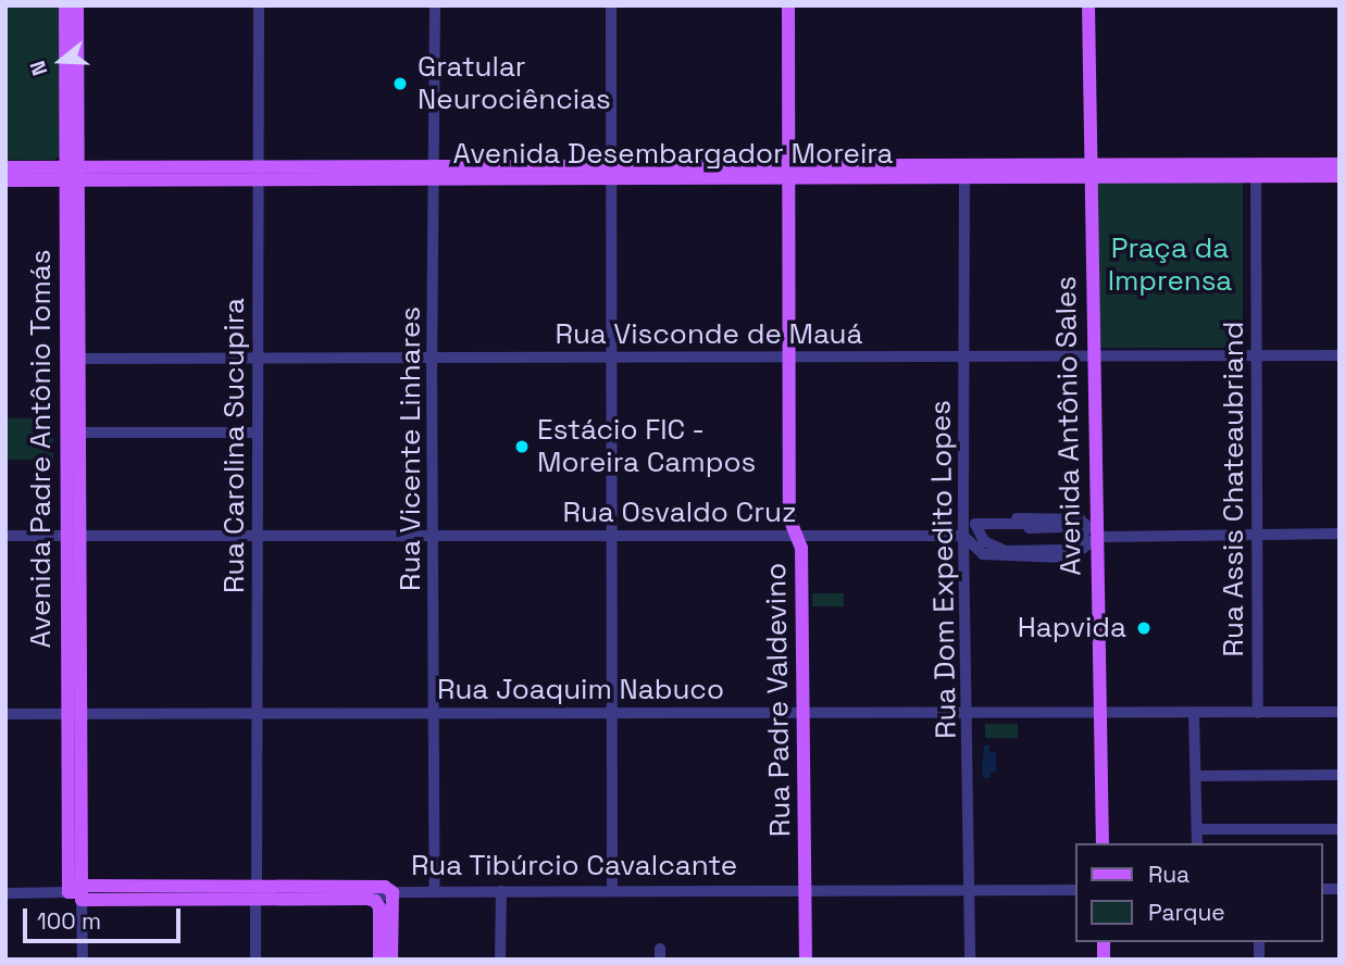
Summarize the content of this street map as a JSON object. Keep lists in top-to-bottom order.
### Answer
{
  "streets": {
    "main road": [
      "Avenida Desembargador Moreira",
      "Avenida Antônio Sales",
      "Avenida Padre Antônio Tomás",
      "Rua Padre Valdevino",
      "Rua Tibúrcio Cavalcante"
    ],
    "street": [
      "Rua Visconde de Mauá",
      "Rua Carolina Sucupira",
      "Rua Vicente Linhares",
      "Rua Assis Chateaubriand",
      "Rua Osvaldo Cruz",
      "Rua Dom Expedito Lopes",
      "Rua Joaquim Nabuco"
    ]
  },
  "crossings": [
    ["Avenida Desembargador Moreira", "Avenida Antônio Sales"],
    ["Avenida Desembargador Moreira", "Rua Carolina Sucupira"],
    ["Avenida Desembargador Moreira", "Avenida Padre Antônio Tomás"],
    ["Avenida Desembargador Moreira", "Rua Vicente Linhares"],
    ["Avenida Desembargador Moreira", "Rua Assis Chateaubriand"],
    ["Avenida Desembargador Moreira", "Rua Dom Expedito Lopes"],
    ["Avenida Desembargador Moreira", "Rua Padre Valdevino"],
    ["Rua Visconde de Mauá", "Avenida Antônio Sales"],
    ["Rua Visconde de Mauá", "Rua Carolina Sucupira"],
    ["Rua Visconde de Mauá", "Avenida Padre Antônio Tomás"],
    ["Rua Visconde de Mauá", "Rua Vicente Linhares"],
    ["Rua Visconde de Mauá", "Rua Assis Chateaubriand"],
    ["Rua Visconde de Mauá", "Rua Dom Expedito Lopes"],
    ["Rua Visconde de Mauá", "Rua Padre Valdevino"],
    ["Avenida Antônio Sales", "Rua Joaquim Nabuco"],
    ["Rua Carolina Sucupira", "Rua Osvaldo Cruz"],
    ["Rua Carolina Sucupira", "Rua Joaquim Nabuco"],
    ["Rua Carolina Sucupira", "Rua Tibúrcio Cavalcante"],
    ["Avenida Padre Antônio Tomás", "Rua Osvaldo Cruz"],
    ["Avenida Padre Antônio Tomás", "Rua Joaquim Nabuco"],
    ["Avenida Padre Antônio Tomás", "Rua Tibúrcio Cavalcante"],
    ["Rua Vicente Linhares", "Rua Osvaldo Cruz"],
    ["Rua Vicente Linhares", "Rua Joaquim Nabuco"],
    ["Rua Vicente Linhares", "Rua Tibúrcio Cavalcante"],
    ["Rua Assis Chateaubriand", "Rua Joaquim Nabuco"],
    ["Rua Osvaldo Cruz", "Rua Dom Expedito Lopes"],
    ["Rua Osvaldo Cruz", "Rua Padre Valdevino"],
    ["Rua Dom Expedito Lopes", "Rua Joaquim Nabuco"],
    ["Rua Dom Expedito Lopes", "Rua Tibúrcio Cavalcante"],
    ["Rua Joaquim Nabuco", "Rua Padre Valdevino"],
    ["Rua Padre Valdevino", "Rua Tibúrcio Cavalcante"]
  ],
  "parks": ["Praça da Imprensa"],
  "places": ["Gratular Neurociências", "Estácio FIC - Moreira Campos", "Hapvida"],
  "legend": ["Rua", "Parque"],
  "scale_bar": "100 m",
  "north": "left"
}
